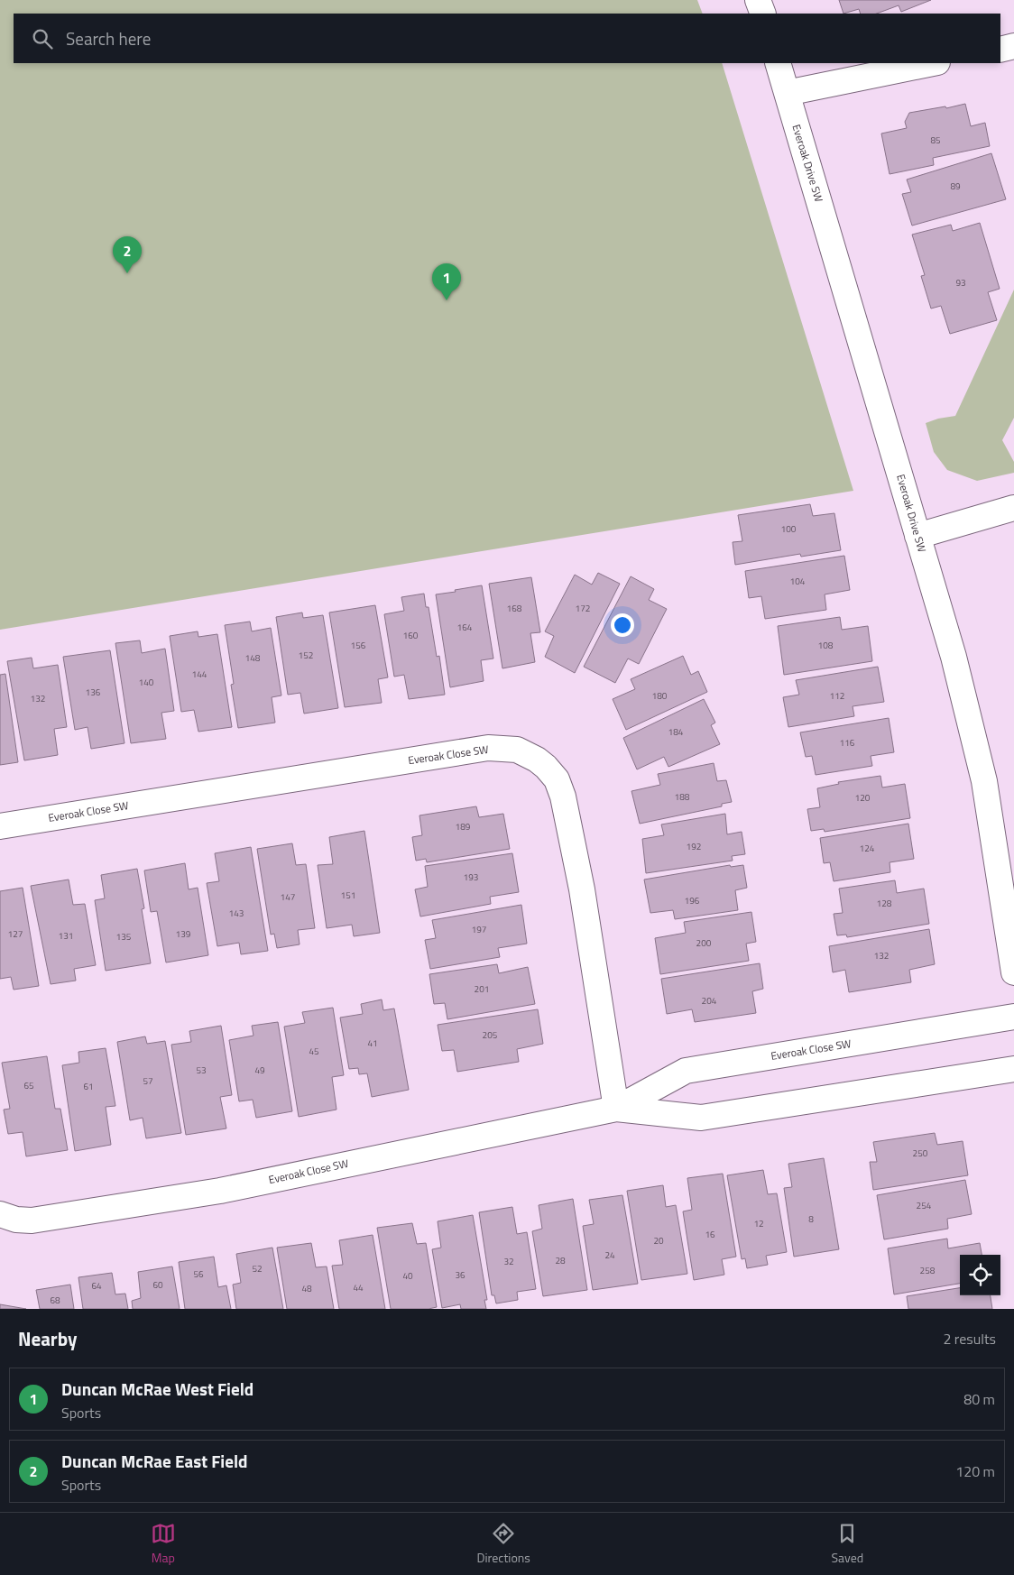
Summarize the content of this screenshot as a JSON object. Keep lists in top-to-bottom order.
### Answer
{
  "streets": {
    "street": ["Everoak Drive SW", "Everoak Close SW"]
  },
  "house_numbers": [
    "85",
    "89",
    "93",
    "100",
    "104",
    "168",
    "172",
    "164",
    "160",
    "156",
    "108",
    "152",
    "148",
    "144",
    "140",
    "136",
    "180",
    "112",
    "132",
    "184",
    "116",
    "188",
    "120",
    "189",
    "192",
    "124",
    "193",
    "151",
    "147",
    "196",
    "128",
    "143",
    "197",
    "127",
    "139",
    "131",
    "135",
    "200",
    "132",
    "201",
    "204",
    "205",
    "41",
    "45",
    "53",
    "49",
    "57",
    "65",
    "61",
    "250",
    "254",
    "8",
    "12",
    "16",
    "20",
    "24",
    "28",
    "32",
    "52",
    "258",
    "56",
    "36",
    "40",
    "60",
    "64",
    "44",
    "48",
    "68"
  ],
  "page": {
    "search": "Search here",
    "pins": ["2", "1"],
    "heading": ["Nearby", "2 results"],
    "list": [
      {
        "mark": "1",
        "name": "Duncan McRae West Field",
        "note": "Sports",
        "value": "80 m"
      },
      {
        "mark": "2",
        "name": "Duncan McRae East Field",
        "note": "Sports",
        "value": "120 m"
      }
    ],
    "nav": ["Map", "Directions", "Saved"]
  }
}
